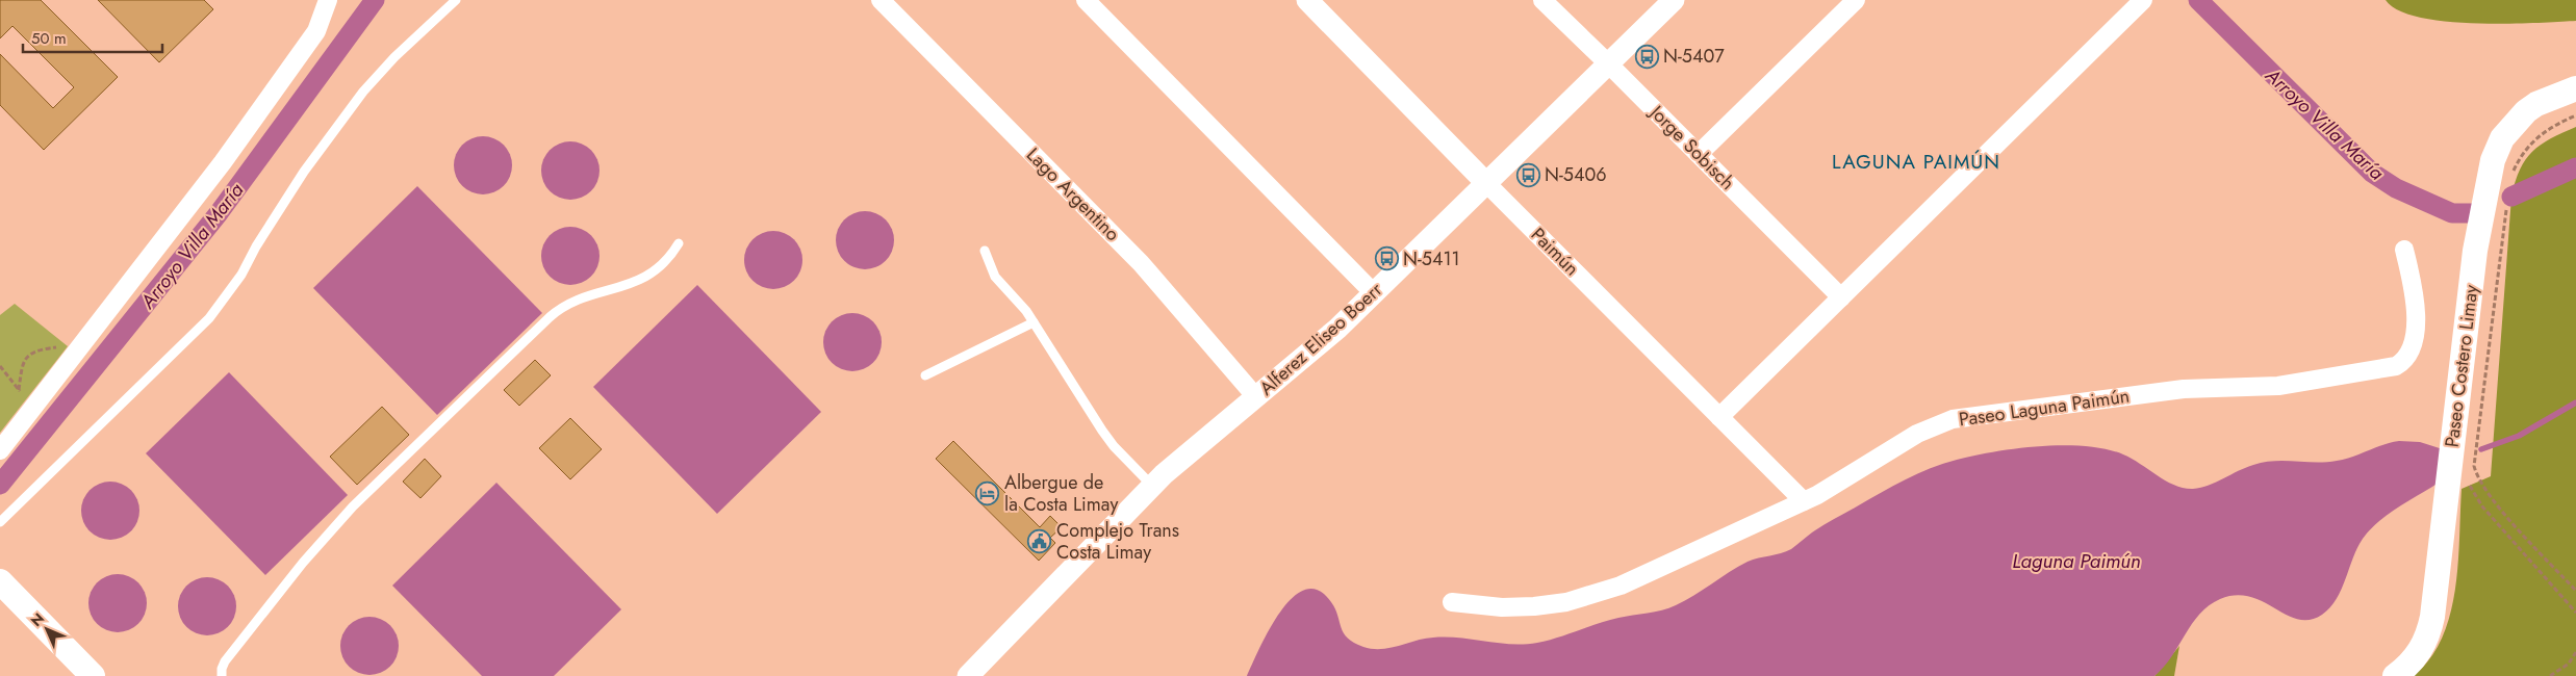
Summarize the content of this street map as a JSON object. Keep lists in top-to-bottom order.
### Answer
{
  "streets": {
    "main road": ["Paseo Costero Limay"],
    "street": [
      "Jorge Sobisch",
      "Lago Argentino",
      "Paimún",
      "Alferez Eliseo Boerr",
      "Paseo Laguna Paimún"
    ]
  },
  "crossings": [
    ["Jorge Sobisch", "Alferez Eliseo Boerr"],
    ["Lago Argentino", "Alferez Eliseo Boerr"],
    ["Paimún", "Alferez Eliseo Boerr"],
    ["Paimún", "Paseo Laguna Paimún"]
  ],
  "districts": ["LAGUNA PAIMÚN"],
  "water": ["Arroyo Villa María", "Laguna Paimún"],
  "places": {
    "bus stop": ["N-5407", "N-5406", "N-5411"],
    "hotel": ["Albergue de la Costa Limay"],
    "public building": ["Complejo Trans Costa Limay"]
  },
  "scale_bar": "50 m",
  "north": "top left"
}
